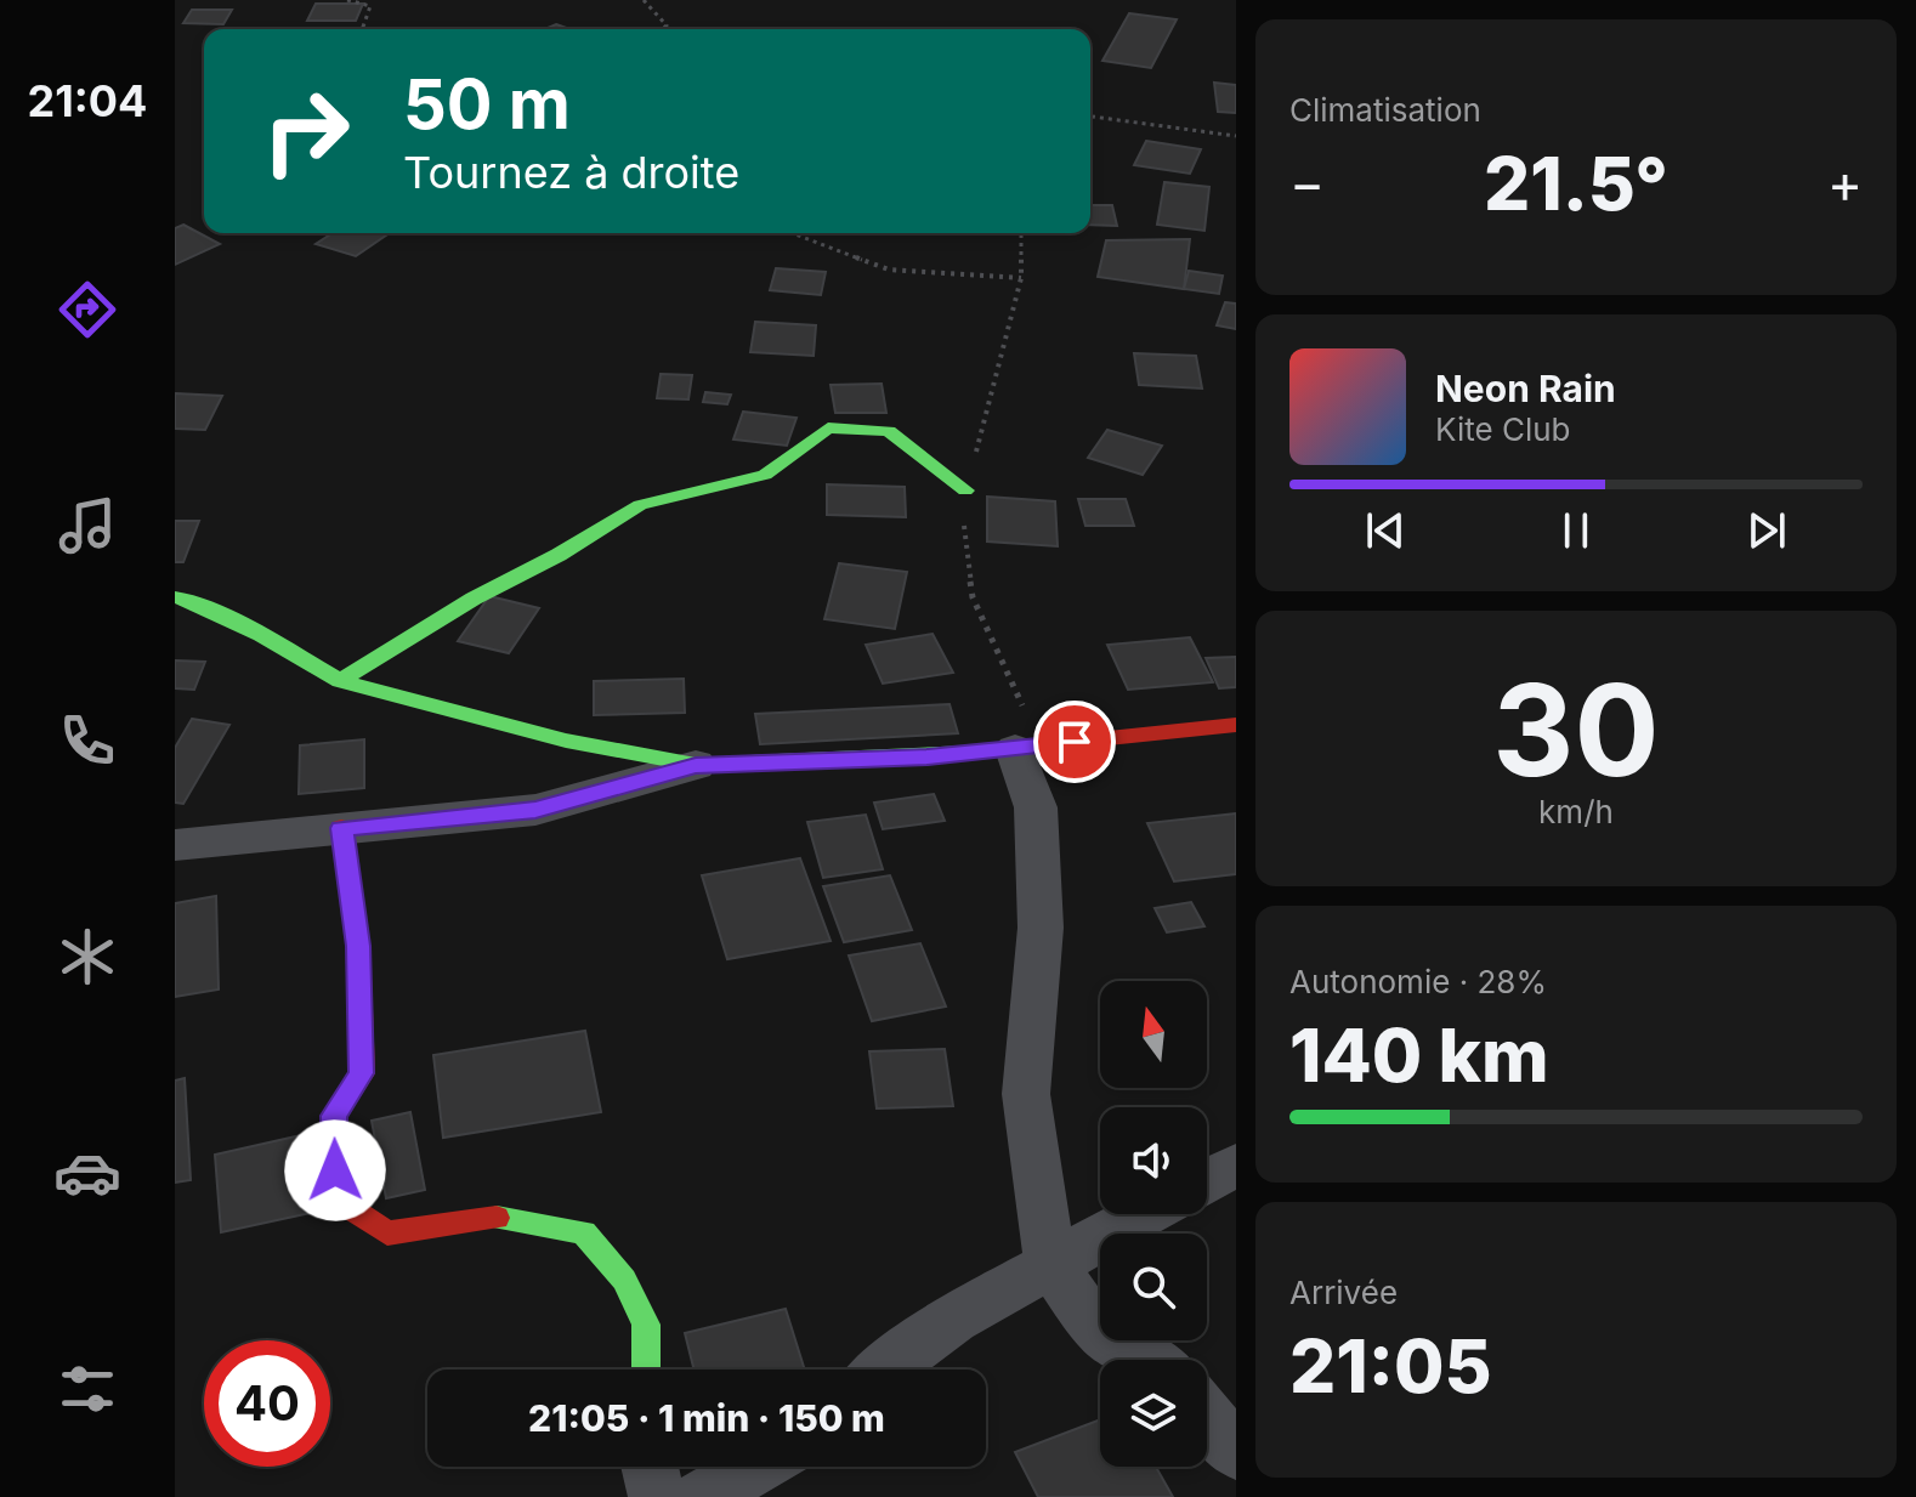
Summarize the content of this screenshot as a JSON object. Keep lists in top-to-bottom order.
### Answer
{
  "north": "top",
  "page": {
    "tabs": "21:04",
    "tile": [
      "Climatisation",
      ["30", "km/h"],
      ["Autonomie · 28%", "140 km"],
      ["Arrivée", "21:05"]
    ],
    "turn": ["50 m", "Tournez à droite"],
    "heat": ["−", "21.5°", "+"],
    "song": ["Neon Rain", "Kite Club"],
    "limit": "40",
    "trip": "21:05 · 1 min · 150 m"
  }
}
